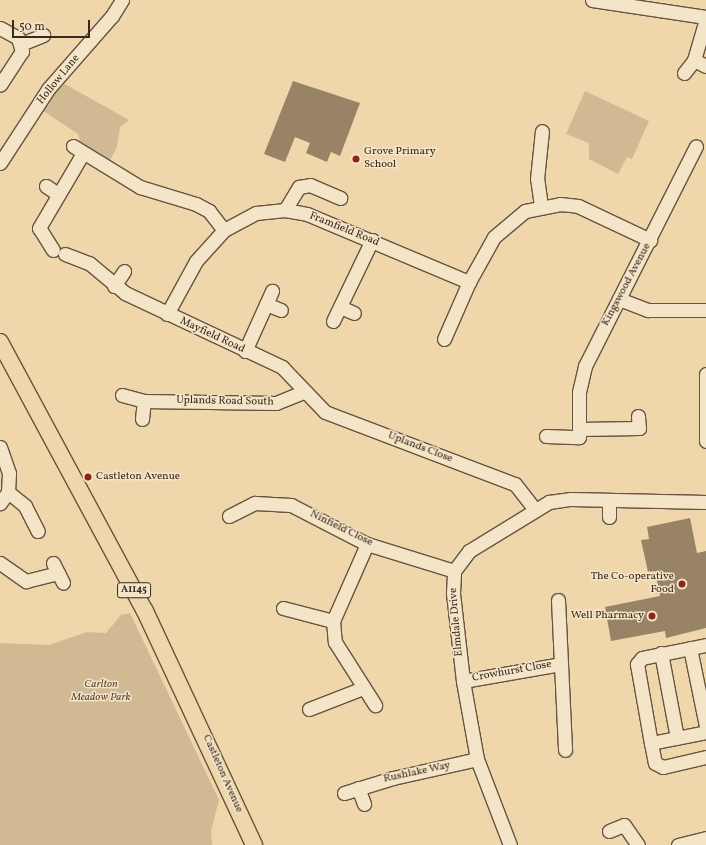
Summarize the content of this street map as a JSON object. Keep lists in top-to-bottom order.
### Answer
{
  "streets": {
    "main road": ["A1145", "Castleton Avenue"],
    "street": [
      "Hollow Lane",
      "Framfield Road",
      "Kingswood Avenue",
      "Mayfield Road",
      "Uplands Road South",
      "Uplands Close",
      "Ninfield Close",
      "Elmdale Drive",
      "Crowhurst Close",
      "Rushlake Way"
    ]
  },
  "crossings": [
    ["Framfield Road", "Mayfield Road"],
    ["Mayfield Road", "Uplands Road South"],
    ["Mayfield Road", "Uplands Close"],
    ["Uplands Road South", "Uplands Close"],
    ["Ninfield Close", "Elmdale Drive"],
    ["Elmdale Drive", "Crowhurst Close"],
    ["Elmdale Drive", "Rushlake Way"]
  ],
  "parks": ["Carlton Meadow Park"],
  "places": [
    "Grove Primary School",
    "Castleton Avenue",
    "The Co-operative Food",
    "Well Pharmacy"
  ],
  "scale_bar": "50 m"
}
